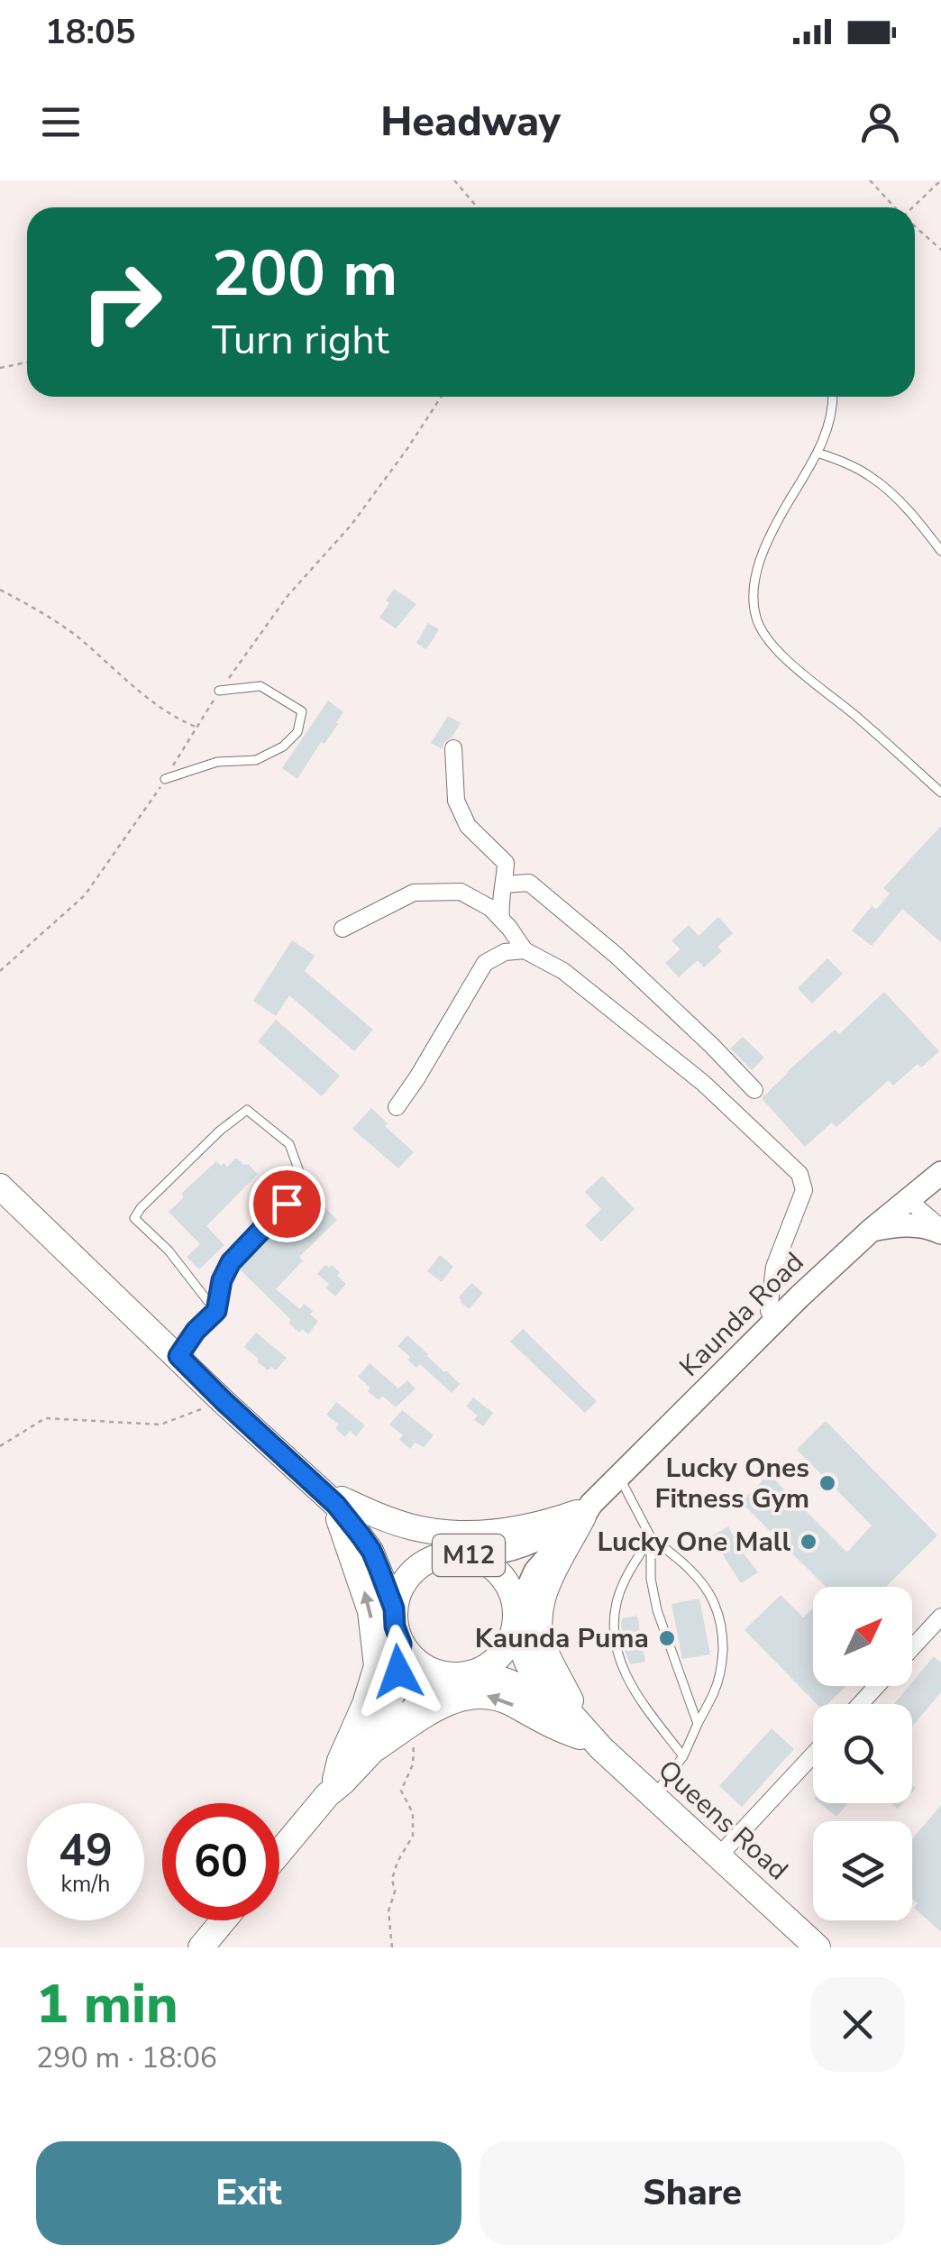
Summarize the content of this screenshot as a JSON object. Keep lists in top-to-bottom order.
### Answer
{
  "streets": {
    "main road": ["Kaunda Road", "M12", "Queens Road"]
  },
  "crossings": [
    ["Kaunda Road", "M12"],
    ["M12", "Queens Road"]
  ],
  "places": ["Lucky Ones Fitness Gym", "Lucky One Mall", "Kaunda Puma"],
  "north": "top right",
  "page": {
    "status": "18:05",
    "header": "Headway",
    "turn": ["200 m", "Turn right"],
    "speed": "49 km/h",
    "limit": "60",
    "heading": ["1 min", "290 m · 18:06"],
    "buttons": ["Exit", "Share"]
  }
}
